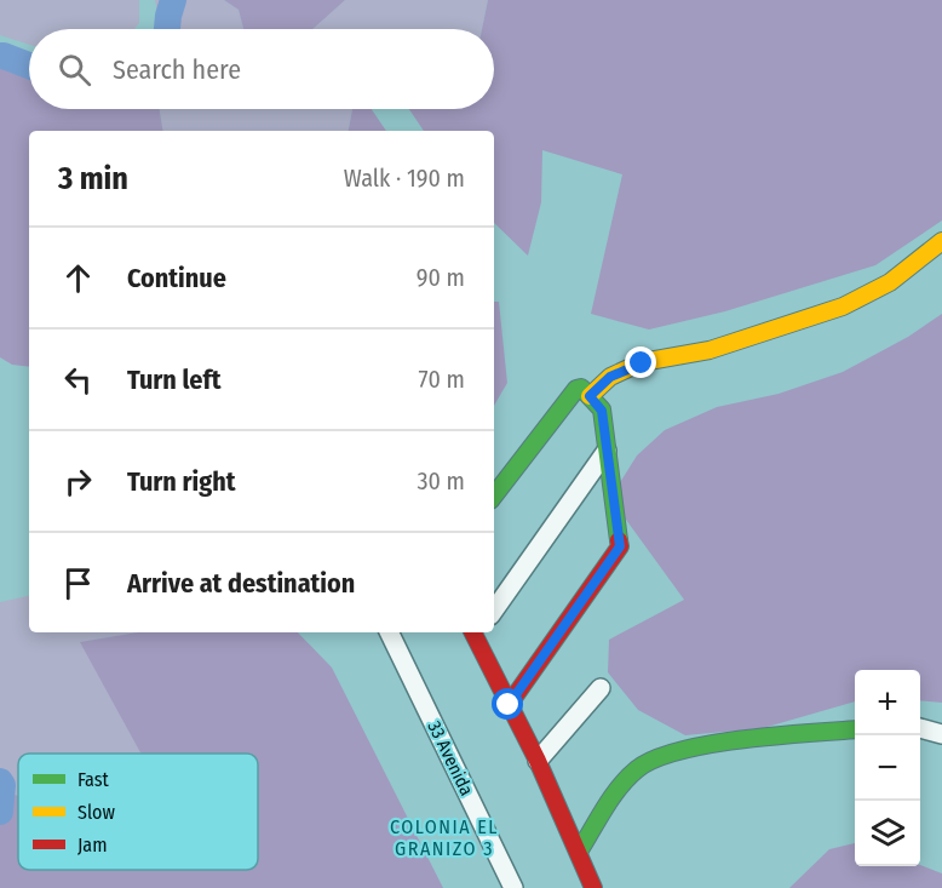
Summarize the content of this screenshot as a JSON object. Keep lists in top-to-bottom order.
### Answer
{
  "streets": {
    "street": ["33 Avenida"]
  },
  "districts": ["COLONIA EL GRANIZO 3"],
  "legend": ["Fast", "Slow", "Jam"],
  "page": {
    "search": "Search here",
    "heading": ["3 min", "Walk · 190 m"],
    "list": [
      ["Continue", "90 m"],
      ["Turn left", "70 m"],
      ["Turn right", "30 m"],
      "Arrive at destination"
    ],
    "map_buttons": ["+", "−"]
  }
}
